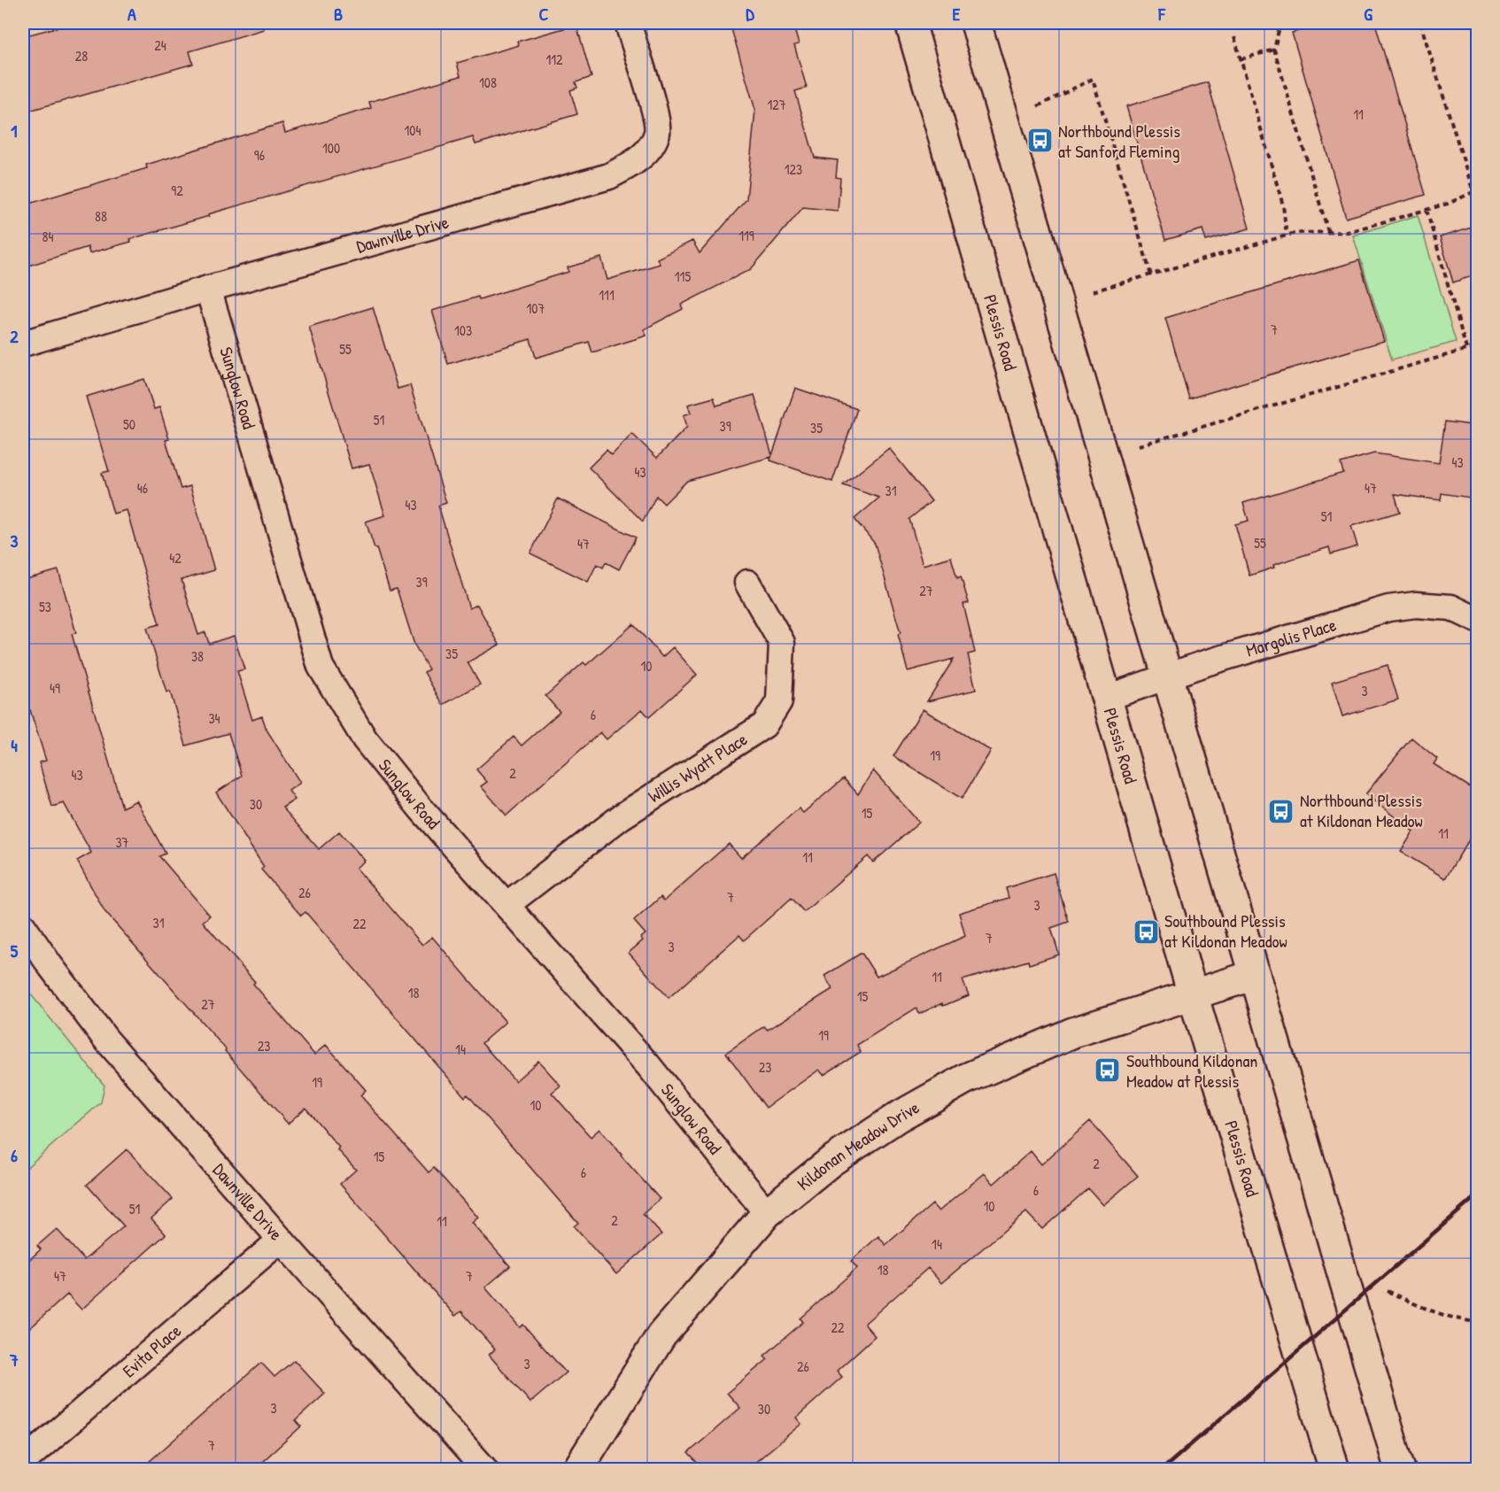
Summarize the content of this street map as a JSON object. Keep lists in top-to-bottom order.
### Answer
{
  "streets": {
    "main road": ["Plessis Road", "Kildonan Meadow Drive"],
    "street": [
      "Dawnville Drive",
      "Sunglow Road",
      "Margolis Place",
      "Willis Wyatt Place",
      "Evita Place"
    ]
  },
  "crossings": [
    ["Dawnville Drive", "Sunglow Road"],
    ["Dawnville Drive", "Evita Place"],
    ["Plessis Road", "Margolis Place"],
    ["Plessis Road", "Kildonan Meadow Drive"],
    ["Sunglow Road", "Willis Wyatt Place"],
    ["Sunglow Road", "Kildonan Meadow Drive"]
  ],
  "places": {
    "bus stop": [
      "Northbound Plessis at Sanford Fleming",
      "Northbound Plessis at Kildonan Meadow",
      "Southbound Plessis at Kildonan Meadow",
      "Southbound Kildonan Meadow at Plessis"
    ]
  },
  "house_numbers": [
    "24",
    "28",
    "112",
    "108",
    "127",
    "11",
    "104",
    "100",
    "96",
    "123",
    "92",
    "88",
    "119",
    "84",
    "115",
    "111",
    "107",
    "7",
    "103",
    "55",
    "51",
    "50",
    "39",
    "35",
    "43",
    "43",
    "46",
    "47",
    "31",
    "43",
    "51",
    "55",
    "47",
    "42",
    "39",
    "27",
    "53",
    "35",
    "38",
    "10",
    "49",
    "3",
    "6",
    "34",
    "19",
    "2",
    "43",
    "30",
    "15",
    "11",
    "37",
    "11",
    "26",
    "7",
    "3",
    "31",
    "22",
    "7",
    "3",
    "11",
    "18",
    "15",
    "27",
    "19",
    "23",
    "14",
    "23",
    "19",
    "10",
    "15",
    "2",
    "6",
    "6",
    "10",
    "51",
    "2",
    "11",
    "14",
    "18",
    "47",
    "7",
    "22",
    "3",
    "26",
    "3",
    "30",
    "7"
  ],
  "grid": {
    "columns": [
      "A",
      "B",
      "C",
      "D",
      "E",
      "F",
      "G"
    ],
    "rows": [
      "1",
      "2",
      "3",
      "4",
      "5",
      "6",
      "7"
    ]
  }
}
